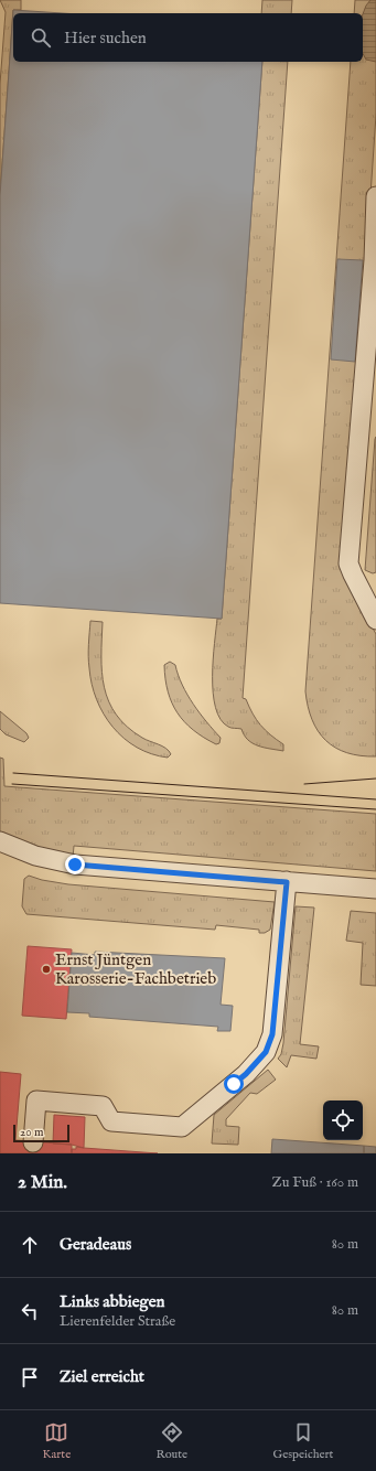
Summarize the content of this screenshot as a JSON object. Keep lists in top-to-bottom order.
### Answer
{
  "places": ["Ernst Jüntgen Karosserie-Fachbetrieb"],
  "scale_bar": "20 m",
  "page": {
    "search": "Hier suchen",
    "scale": "20 m",
    "heading": ["2 Min.", "Zu Fuß · 160 m"],
    "list": [
      ["Geradeaus", "80 m"],
      ["Links abbiegen", "Lierenfelder Straße", "80 m"],
      "Ziel erreicht"
    ],
    "nav": ["Karte", "Route", "Gespeichert"]
  }
}
